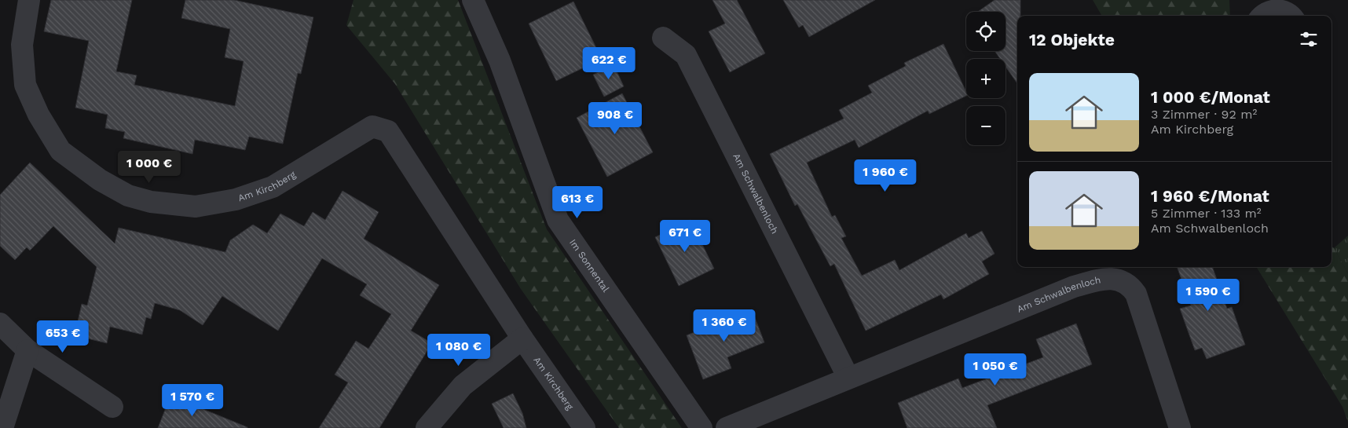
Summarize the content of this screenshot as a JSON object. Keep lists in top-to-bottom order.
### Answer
{
  "streets": {
    "street": ["Am Kirchberg", "Am Schwalbenloch", "Im Sonnental"]
  },
  "page": {
    "map_buttons": ["+", "−"],
    "heading": "12 Objekte",
    "price": [
      "622 €",
      "908 €",
      "1 000 €",
      "1 960 €",
      "613 €",
      "671 €",
      "1 590 €",
      "1 360 €",
      "653 €",
      "1 080 €",
      "1 050 €",
      "1 570 €"
    ],
    "list": [
      {
        "name": "1 000 €/Monat",
        "note": "3 Zimmer · 92 m² · Am Kirchberg"
      },
      {
        "name": "1 960 €/Monat",
        "note": "5 Zimmer · 133 m² · Am Schwalbenloch"
      }
    ]
  }
}
